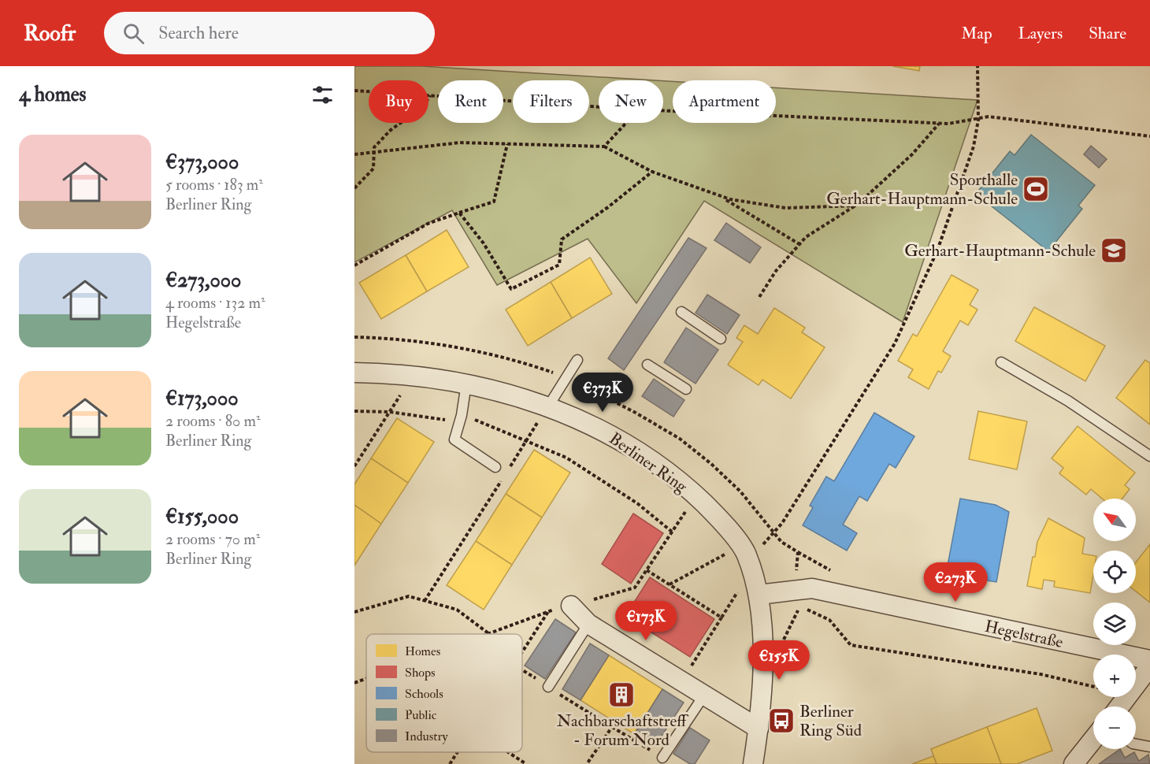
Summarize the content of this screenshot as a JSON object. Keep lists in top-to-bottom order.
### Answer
{
  "streets": {
    "street": ["Berliner Ring", "Hegelstraße"]
  },
  "crossings": [
    ["Berliner Ring", "Hegelstraße"]
  ],
  "places": {
    "sports": ["Sporthalle Gerhart-Hauptmann-Schule"],
    "school or university": ["Gerhart-Hauptmann-Schule"],
    "building": ["Nachbarschaftstreff - Forum Nord"],
    "bus stop": ["Berliner Ring Süd"]
  },
  "legend": [
    "Homes",
    "Shops",
    "Schools",
    "Public",
    "Industry"
  ],
  "north": "top left",
  "page": {
    "header": "Roofr",
    "search": "Search here",
    "nav": ["Map", "Layers", "Share"],
    "heading": "4 homes",
    "chip": [
      "Buy",
      "Rent",
      "Filters",
      "New",
      "Apartment"
    ],
    "list": [
      {
        "name": "€373,000",
        "note": "5 rooms · 183 m² · Berliner Ring"
      },
      {
        "name": "€273,000",
        "note": "4 rooms · 132 m² · Hegelstraße"
      },
      {
        "name": "€173,000",
        "note": "2 rooms · 80 m² · Berliner Ring"
      },
      {
        "name": "€155,000",
        "note": "2 rooms · 70 m² · Berliner Ring"
      }
    ],
    "price": [
      "€373K",
      "€273K",
      "€173K",
      "€155K"
    ],
    "map_buttons": ["+", "−"]
  }
}
